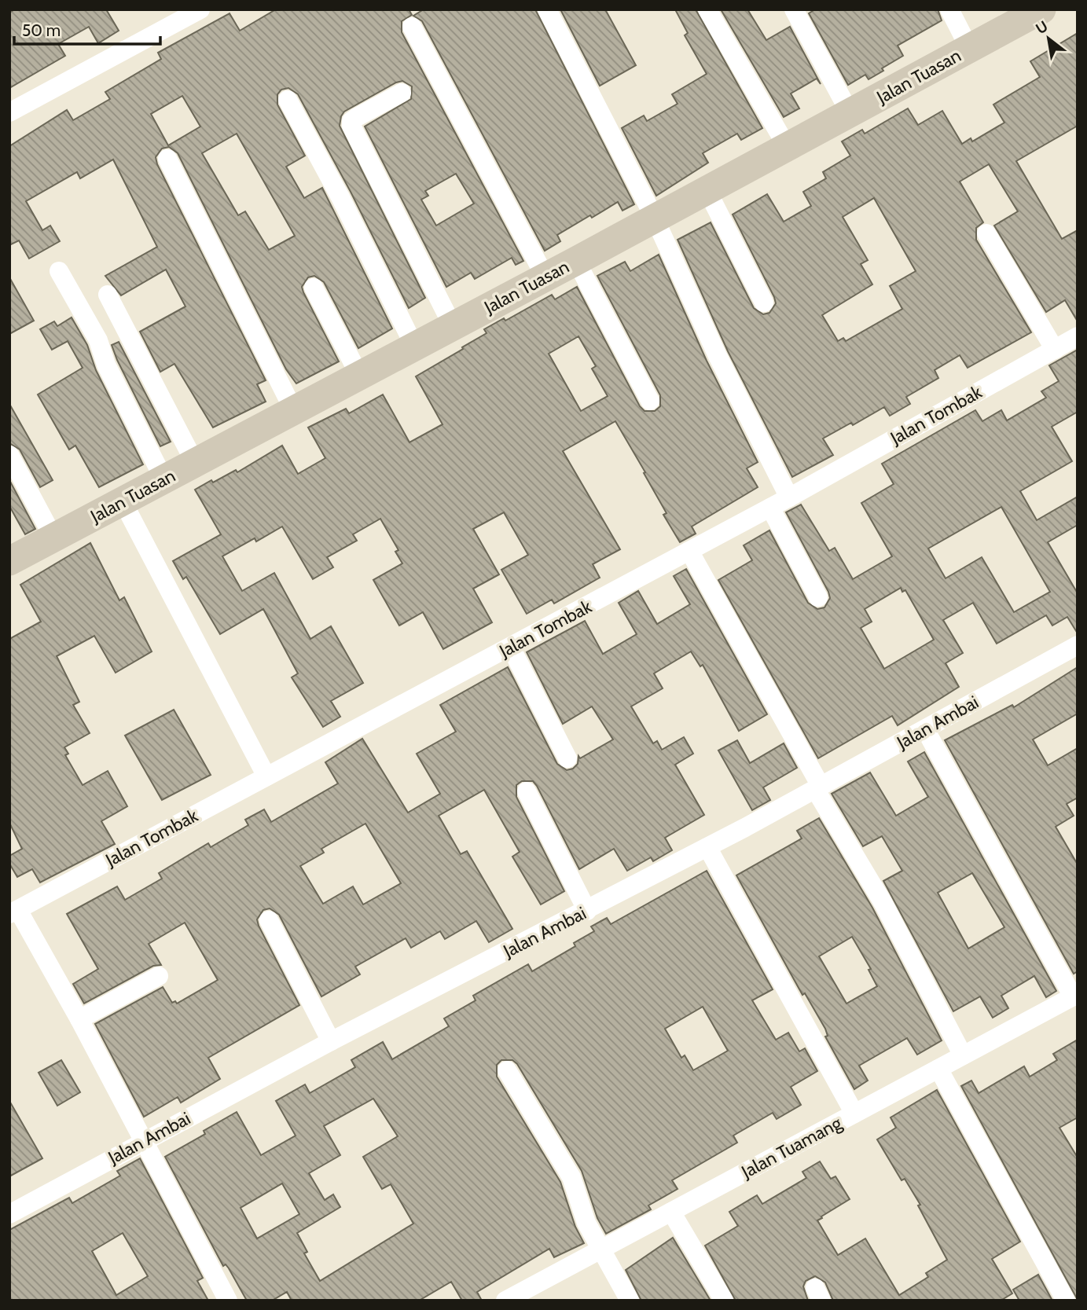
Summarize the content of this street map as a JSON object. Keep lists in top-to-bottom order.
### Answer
{
  "streets": {
    "street": [
      "Jalan Tuasan",
      "Jalan Tombak",
      "Jalan Ambai",
      "Jalan Tuamang"
    ]
  },
  "scale_bar": "50 m",
  "north": "top left"
}
